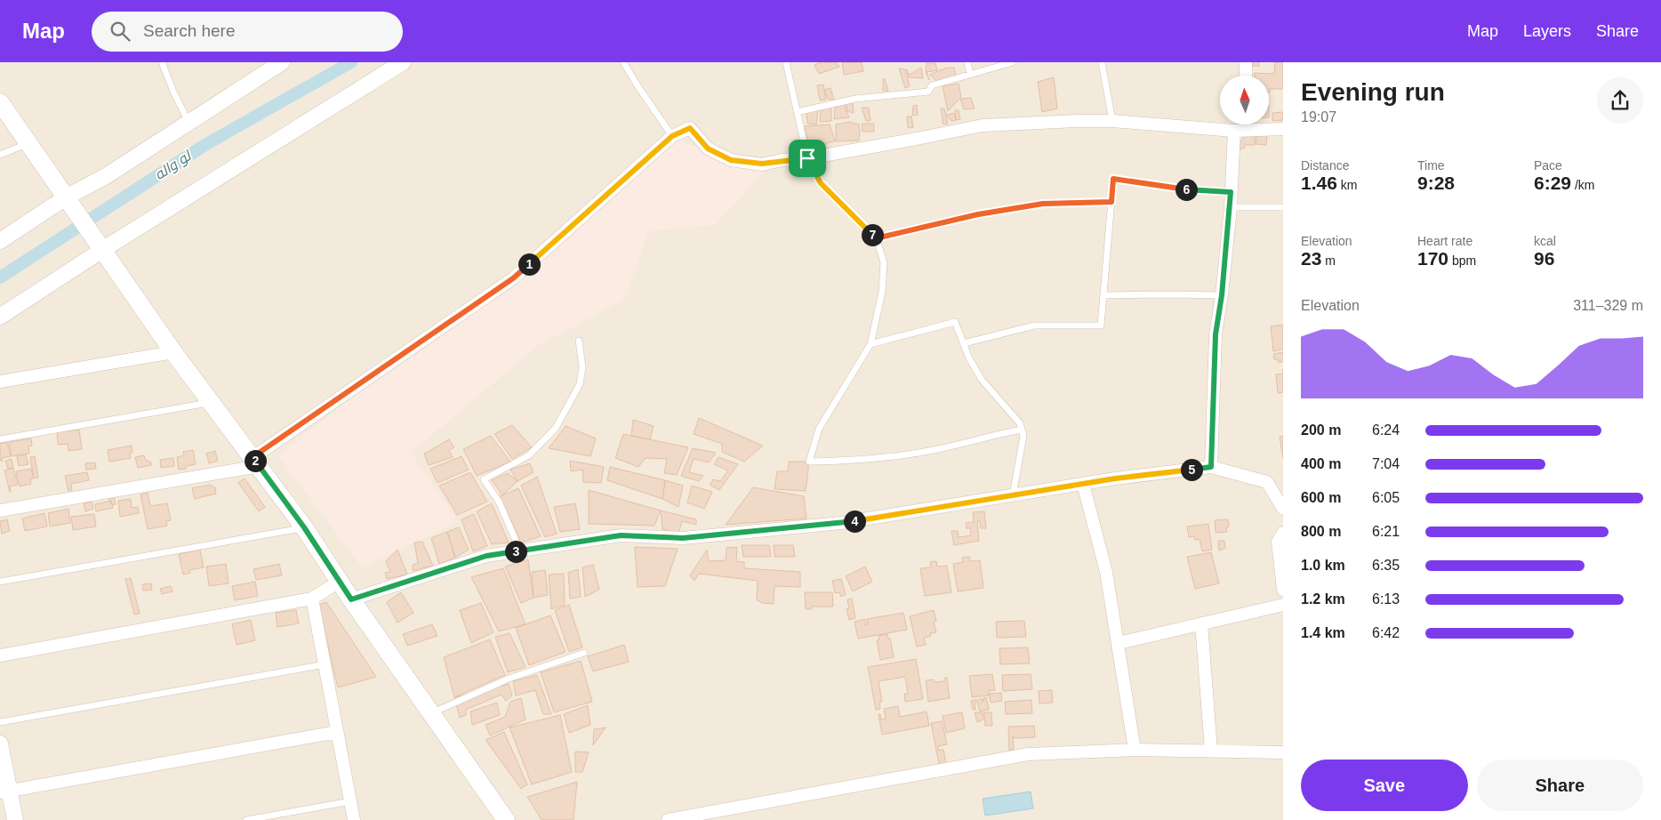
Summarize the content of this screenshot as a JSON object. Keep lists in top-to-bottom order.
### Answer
{
  "water": ["لو واله"],
  "north": "top",
  "page": {
    "header": "Map",
    "search": "Search here",
    "nav": ["Map", "Layers", "Share"],
    "heading": ["Evening run", "19:07"],
    "stats": [
      ["Distance", "1.46 km"],
      ["Time", "9:28"],
      ["Pace", "6:29 /km"],
      ["Elevation", "23 m"],
      ["Heart rate", "170 bpm"],
      ["kcal", "96"]
    ],
    "pins": [
      "6",
      "7",
      "1",
      "2",
      "5",
      "4",
      "3"
    ],
    "chart": ["Elevation", "311–329 m"],
    "list": [
      {
        "name": "200 m",
        "note": "6:24"
      },
      {
        "name": "400 m",
        "note": "7:04"
      },
      {
        "name": "600 m",
        "note": "6:05"
      },
      {
        "name": "800 m",
        "note": "6:21"
      },
      {
        "name": "1.0 km",
        "note": "6:35"
      },
      {
        "name": "1.2 km",
        "note": "6:13"
      },
      {
        "name": "1.4 km",
        "note": "6:42"
      }
    ],
    "buttons": ["Save", "Share"]
  }
}
